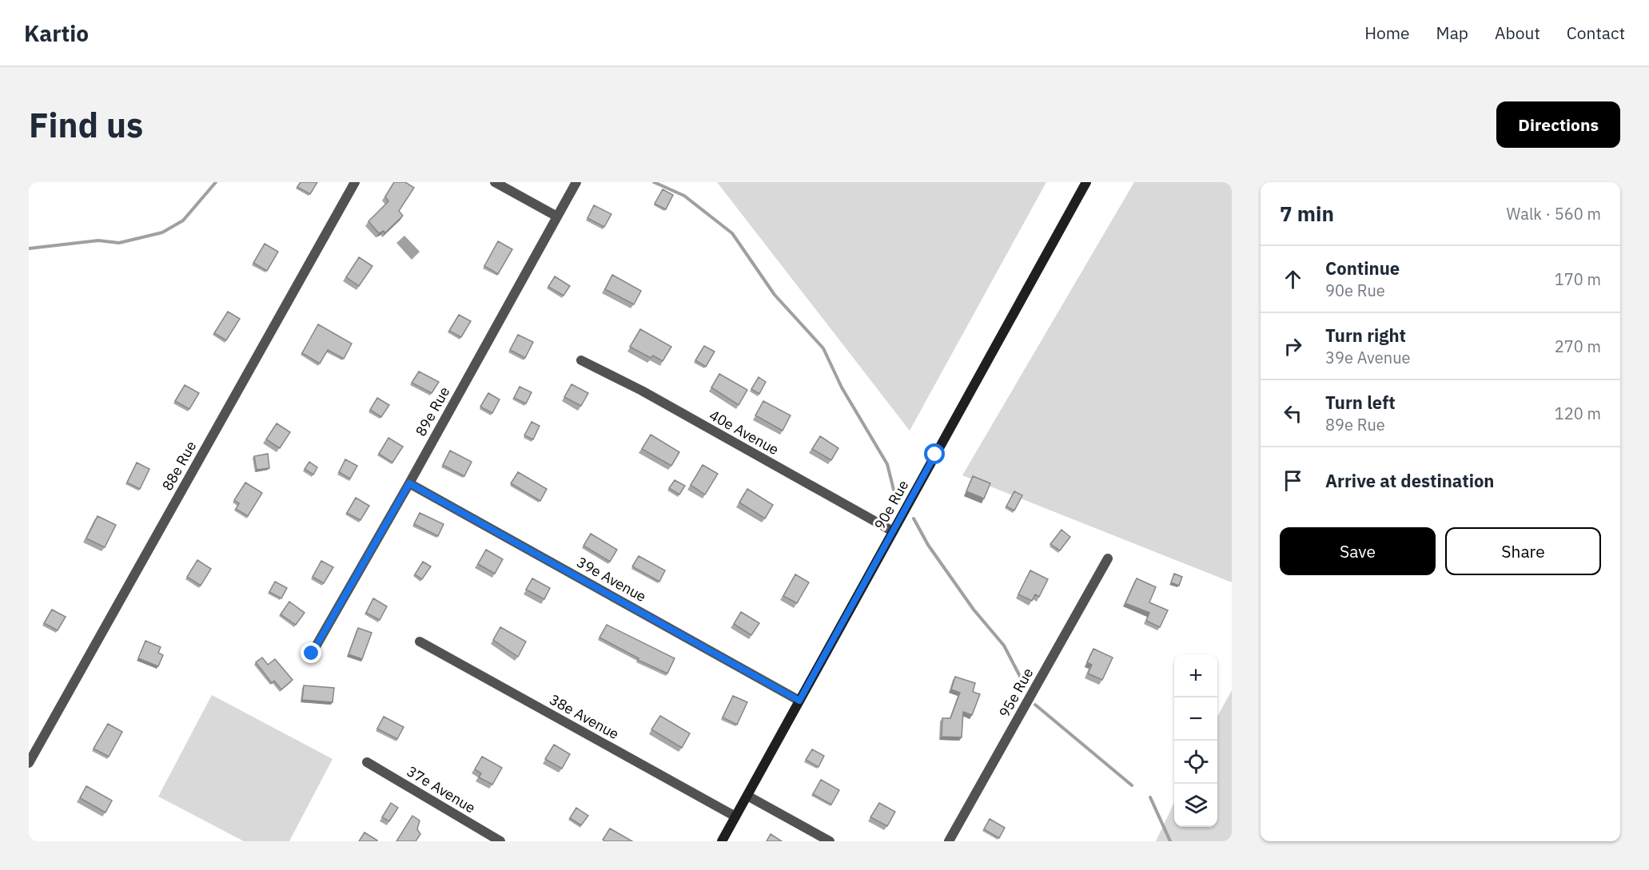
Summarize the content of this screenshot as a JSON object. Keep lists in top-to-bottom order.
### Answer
{
  "streets": {
    "street": [
      "89e Rue",
      "40e Avenue",
      "88e Rue",
      "90e Rue",
      "39e Avenue",
      "95e Rue",
      "38e Avenue",
      "37e Avenue"
    ]
  },
  "crossings": [
    ["89e Rue", "39e Avenue"],
    ["40e Avenue", "90e Rue"],
    ["90e Rue", "39e Avenue"],
    ["90e Rue", "38e Avenue"]
  ],
  "page": {
    "header": "Kartio",
    "nav": [
      "Home",
      "Map",
      "About",
      "Contact"
    ],
    "buttons": [
      "Directions",
      ["Save", "Share"]
    ],
    "title": "Find us",
    "heading": ["7 min", "Walk · 560 m"],
    "list": [
      ["Continue", "90e Rue", "170 m"],
      ["Turn right", "39e Avenue", "270 m"],
      ["Turn left", "89e Rue", "120 m"],
      "Arrive at destination"
    ],
    "map_buttons": ["+", "−"]
  }
}
